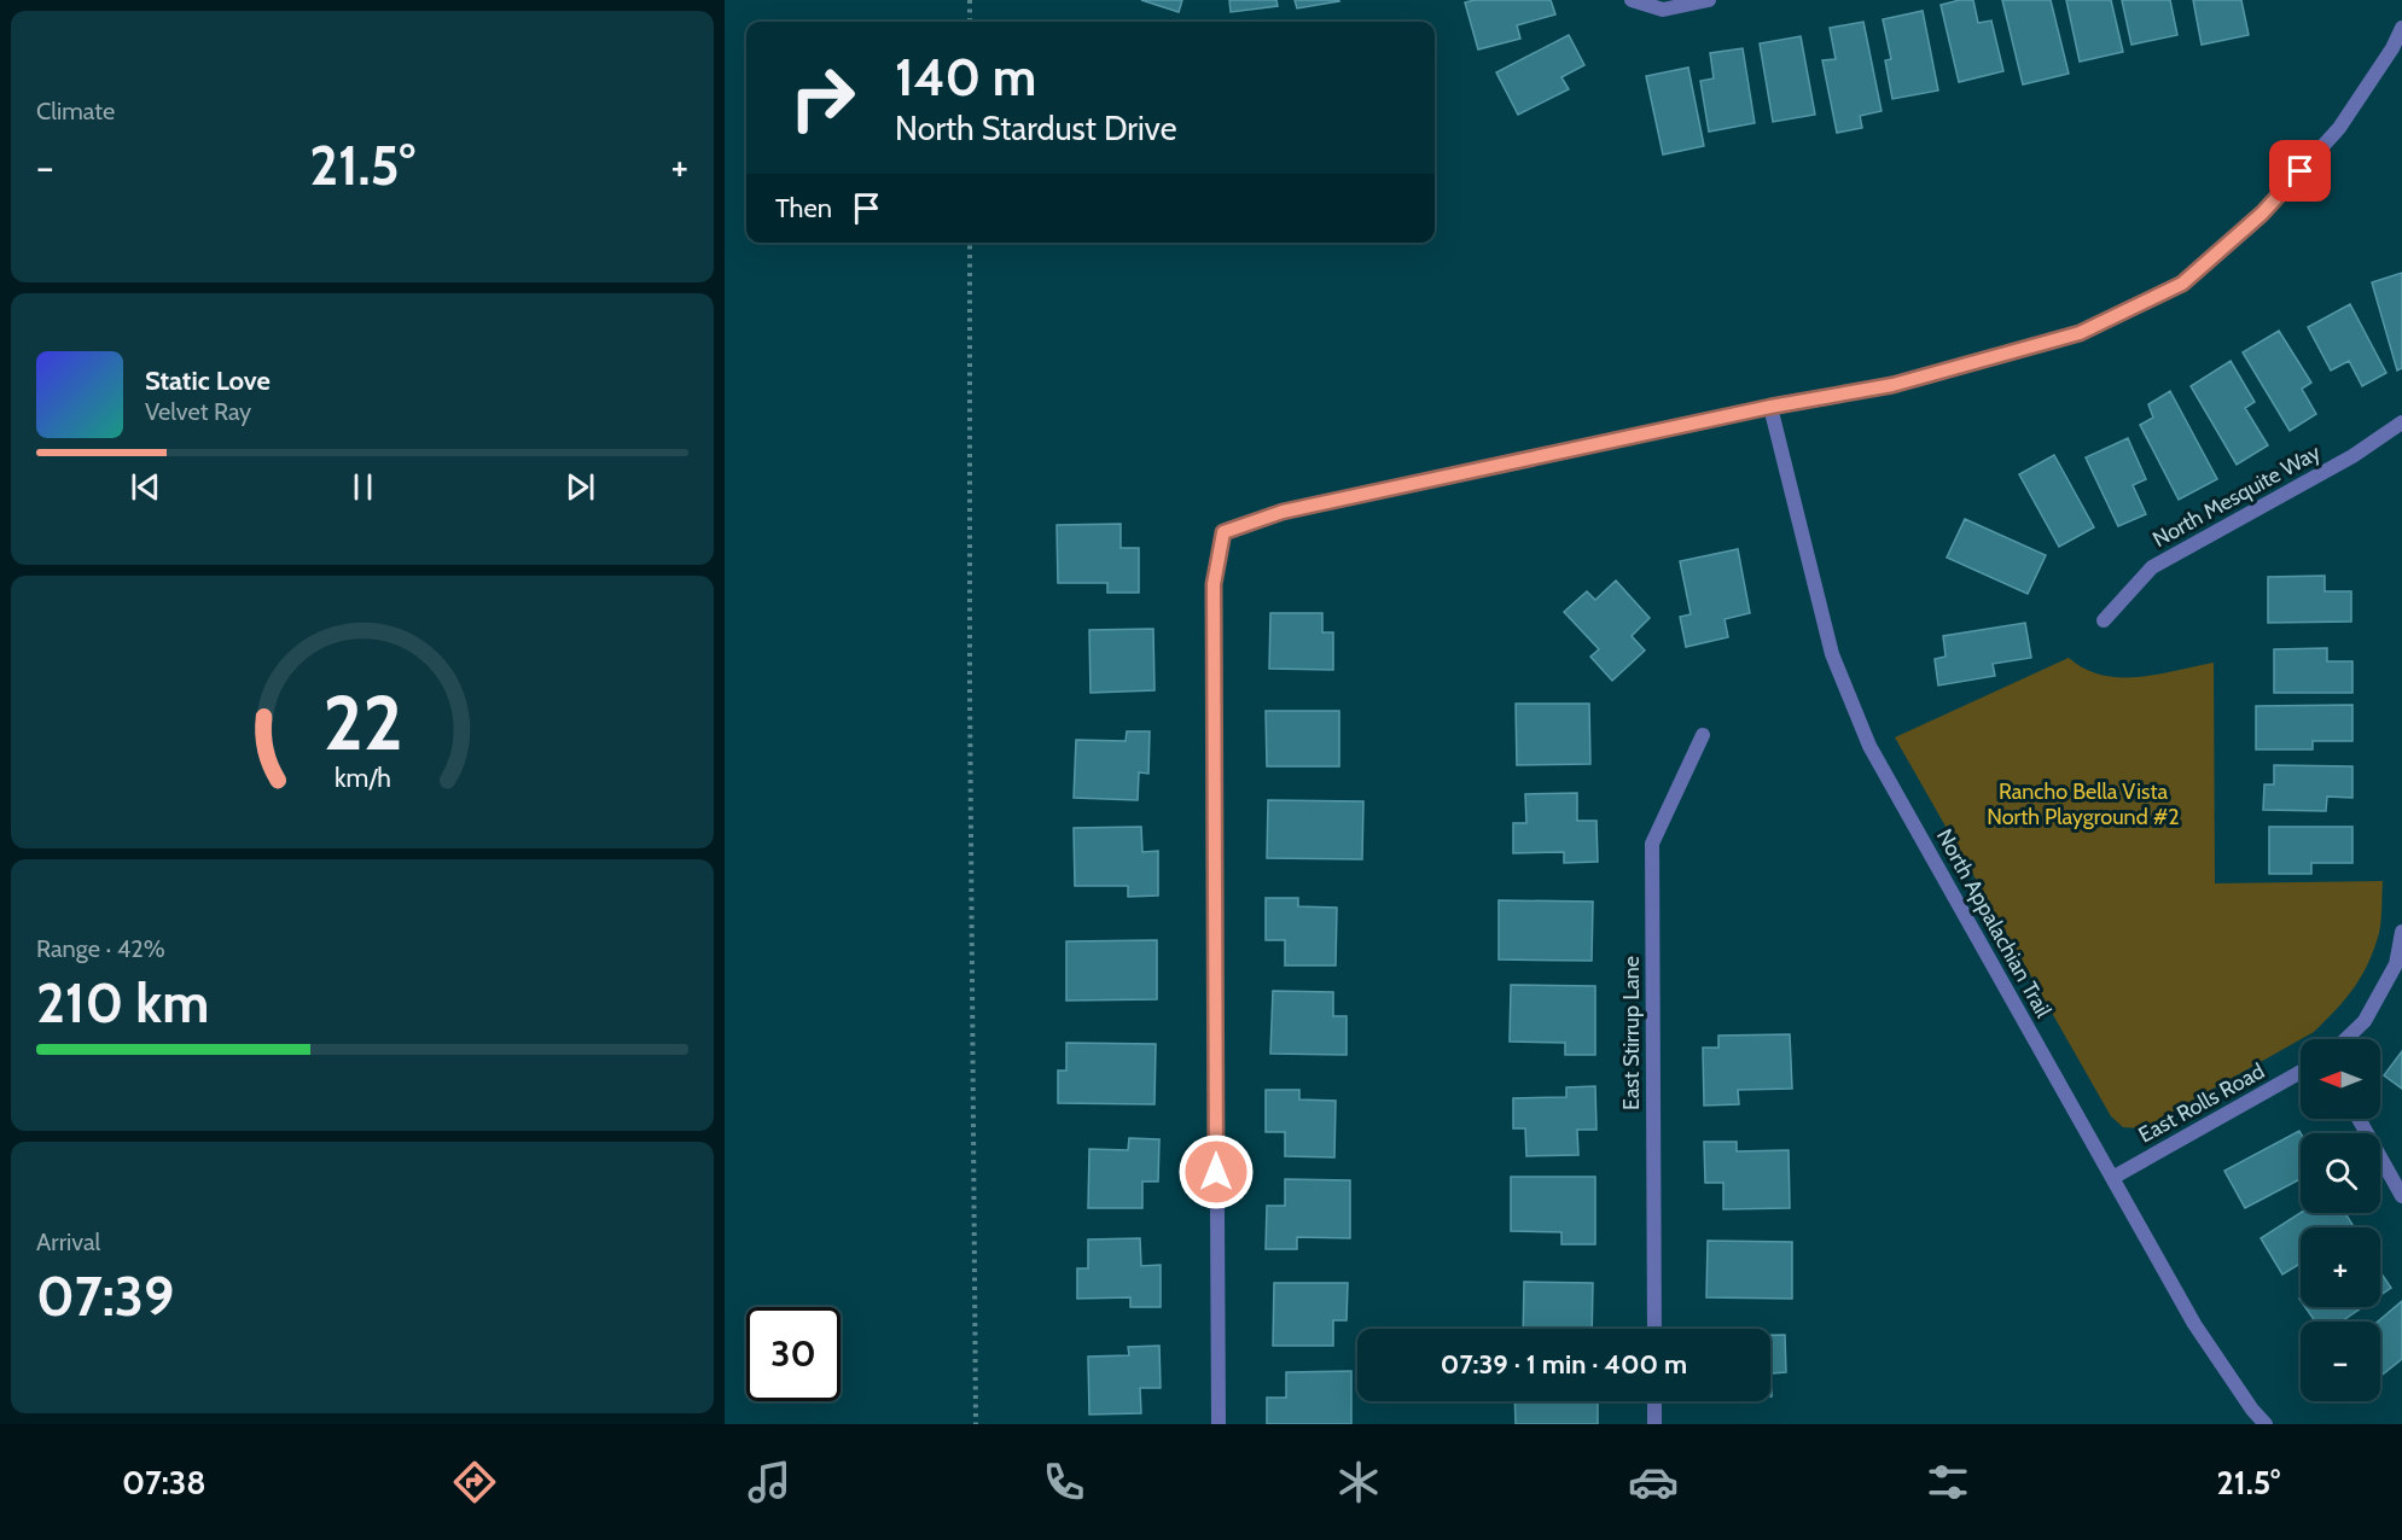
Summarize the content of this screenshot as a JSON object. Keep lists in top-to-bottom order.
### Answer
{
  "streets": {
    "street": [
      "North Mesquite Way",
      "North Appalachian Trail",
      "East Stirrup Lane",
      "East Rolls Road"
    ]
  },
  "crossings": [
    ["North Appalachian Trail", "East Rolls Road"]
  ],
  "parks": ["Rancho Bella Vista North Playground #2"],
  "north": "left",
  "page": {
    "tile": [
      "Climate",
      ["Range · 42%", "210 km"],
      ["Arrival", "07:39"]
    ],
    "turn": ["140 m", "North Stardust Drive"],
    "heat": ["−", "21.5°", "+"],
    "then": "Then",
    "song": ["Static Love", "Velvet Ray"],
    "map_buttons": ["+", "−"],
    "limit": "30",
    "trip": "07:39 · 1 min · 400 m",
    "tabs": ["07:38", "21.5°"],
    "gauge": ["22", "km/h"]
  }
}
